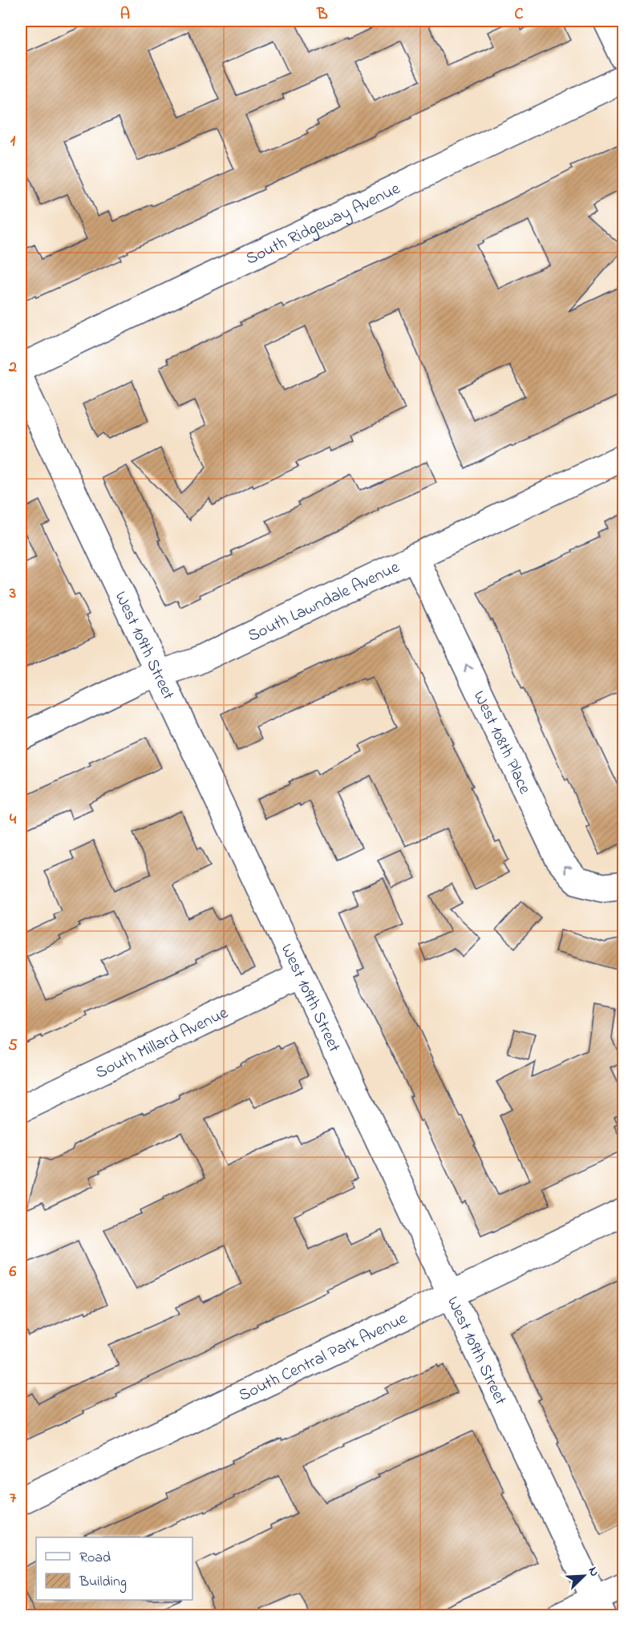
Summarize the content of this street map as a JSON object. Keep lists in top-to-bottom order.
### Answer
{
  "streets": {
    "street": [
      "South Ridgeway Avenue",
      "South Lawndale Avenue",
      "West 109th Street",
      "West 108th Place",
      "South Millard Avenue",
      "South Central Park Avenue"
    ]
  },
  "crossings": [
    ["South Lawndale Avenue", "West 109th Street"],
    ["South Lawndale Avenue", "West 108th Place"],
    ["West 109th Street", "South Millard Avenue"],
    ["West 109th Street", "South Central Park Avenue"]
  ],
  "one_way": ["West 108th Place"],
  "legend": ["Road", "Building"],
  "north": "top right",
  "grid": {
    "columns": ["A", "B", "C"],
    "rows": [
      "1",
      "2",
      "3",
      "4",
      "5",
      "6",
      "7"
    ]
  }
}
